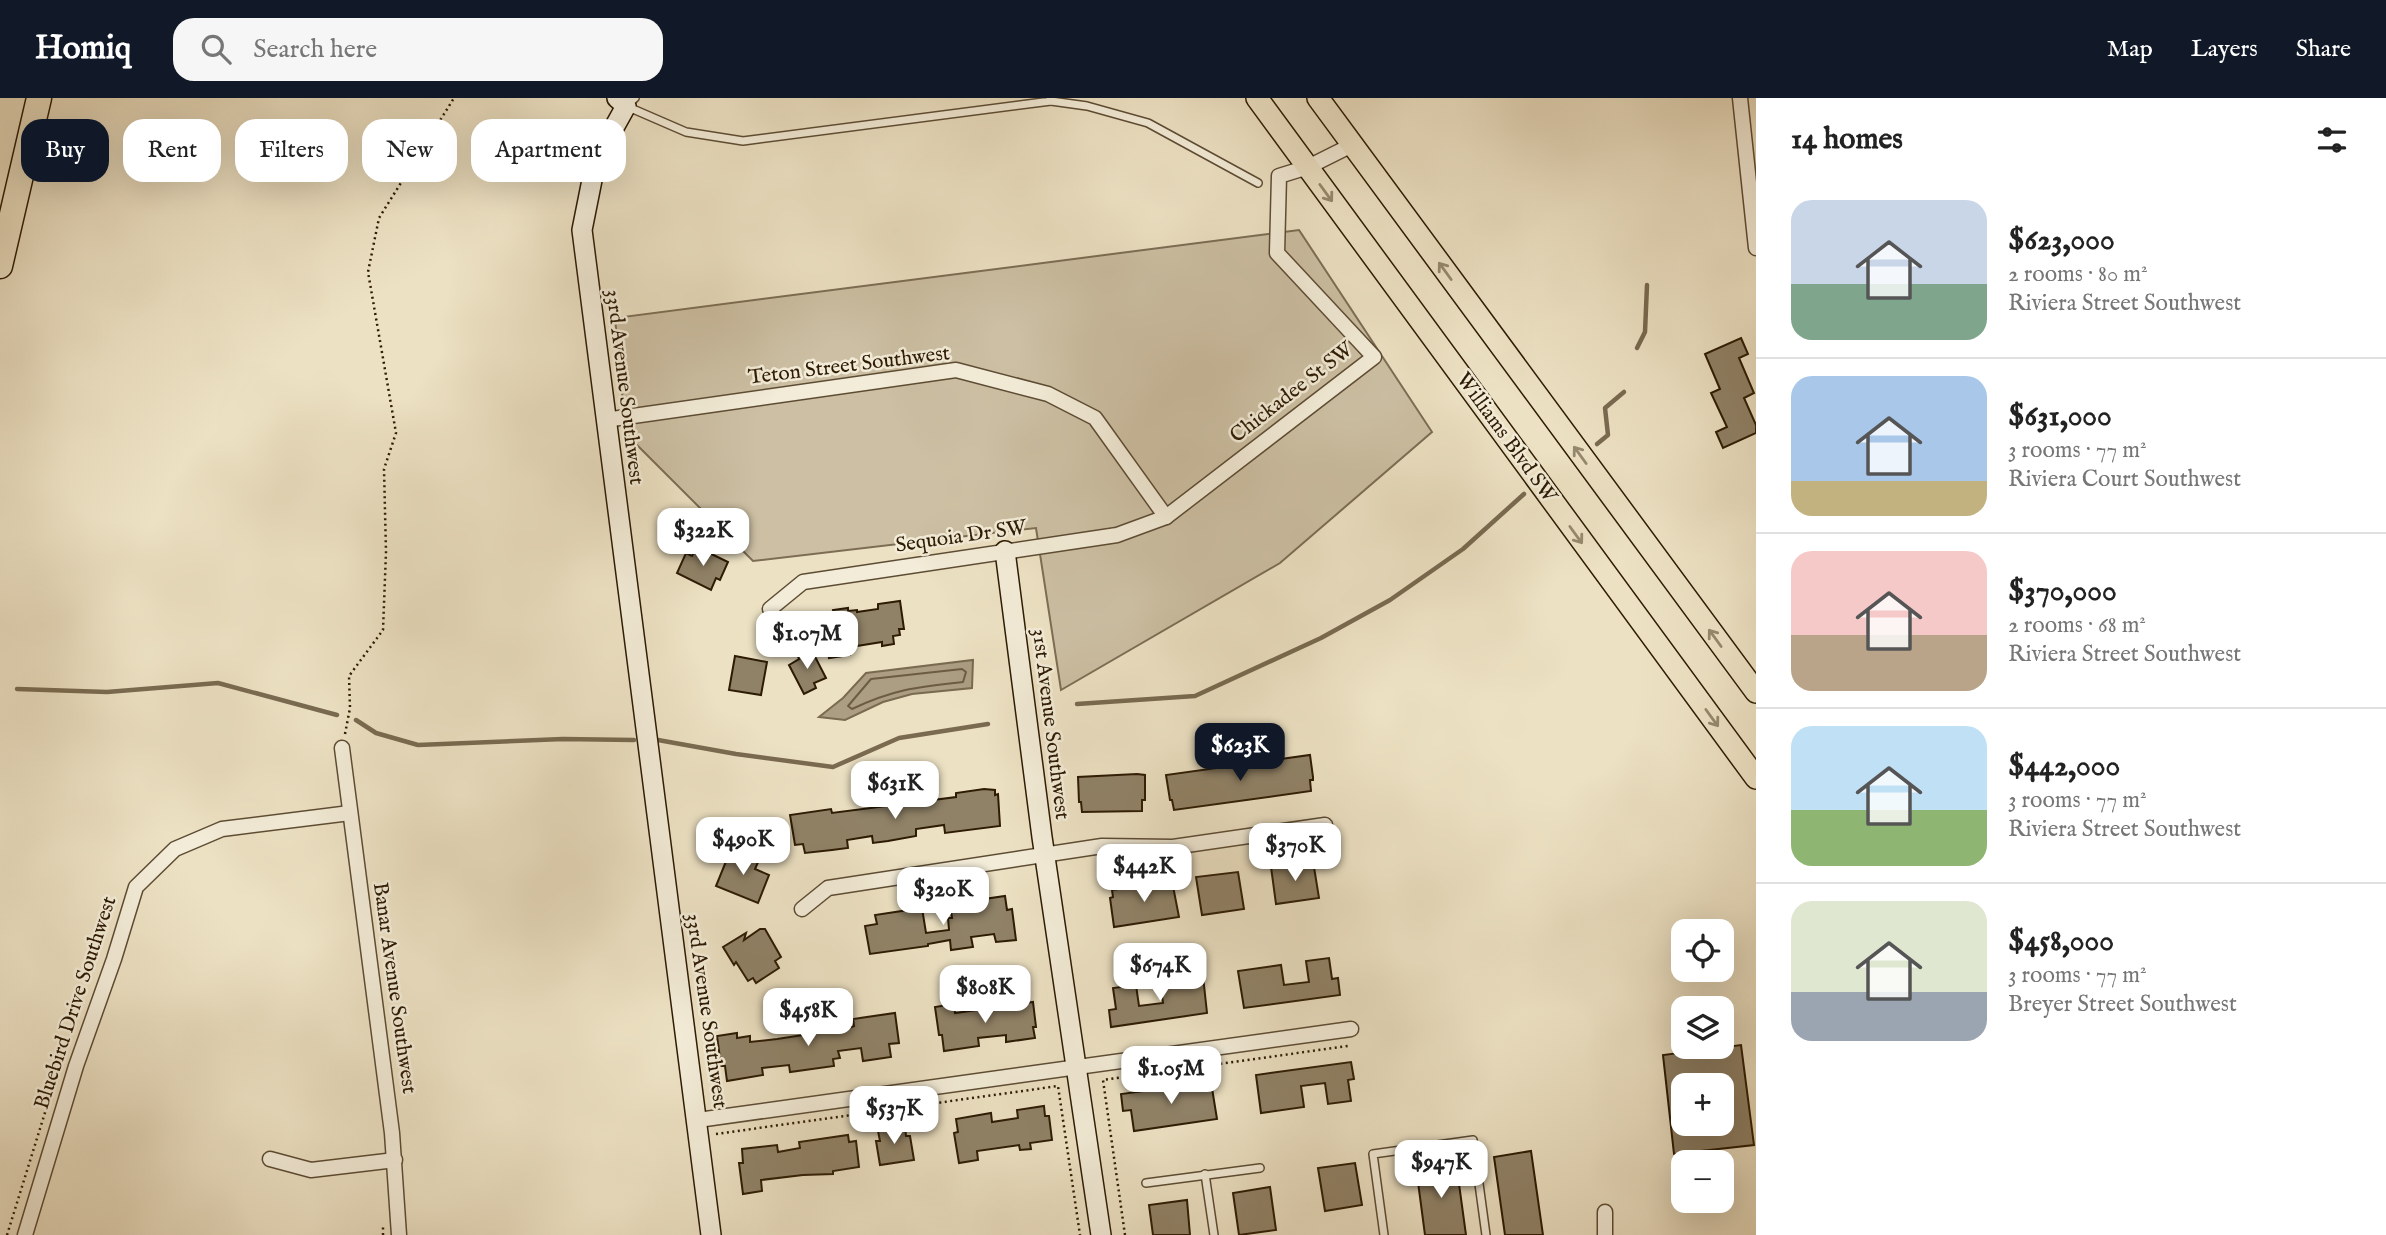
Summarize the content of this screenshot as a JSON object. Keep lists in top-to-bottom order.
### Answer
{
  "streets": {
    "main road": ["Williams Blvd SW"],
    "street": [
      "Teton Street Southwest",
      "33rd Avenue Southwest",
      "Chickadee St SW",
      "Sequoia Dr SW",
      "31st Avenue Southwest",
      "Banar Avenue Southwest",
      "Bluebird Drive Southwest"
    ]
  },
  "crossings": [
    ["Teton Street Southwest", "33rd Avenue Southwest"],
    ["Teton Street Southwest", "Chickadee St SW"],
    ["Teton Street Southwest", "Sequoia Dr SW"],
    ["Chickadee St SW", "Williams Blvd SW"],
    ["Chickadee St SW", "Sequoia Dr SW"],
    ["Sequoia Dr SW", "31st Avenue Southwest"],
    ["Banar Avenue Southwest", "Bluebird Drive Southwest"]
  ],
  "page": {
    "header": "Homiq",
    "search": "Search here",
    "nav": ["Map", "Layers", "Share"],
    "heading": "14 homes",
    "chip": [
      "Buy",
      "Rent",
      "Filters",
      "New",
      "Apartment"
    ],
    "list": [
      {
        "name": "$623,000",
        "note": "2 rooms · 80 m² · Riviera Street Southwest"
      },
      {
        "name": "$631,000",
        "note": "3 rooms · 77 m² · Riviera Court Southwest"
      },
      {
        "name": "$370,000",
        "note": "2 rooms · 68 m² · Riviera Street Southwest"
      },
      {
        "name": "$442,000",
        "note": "3 rooms · 77 m² · Riviera Street Southwest"
      },
      {
        "name": "$458,000",
        "note": "3 rooms · 77 m² · Breyer Street Southwest"
      }
    ],
    "price": [
      "$322K",
      "$1.07M",
      "$623K",
      "$631K",
      "$490K",
      "$370K",
      "$442K",
      "$320K",
      "$674K",
      "$808K",
      "$458K",
      "$1.05M",
      "$537K",
      "$947K"
    ],
    "map_buttons": ["+", "−"]
  }
}
